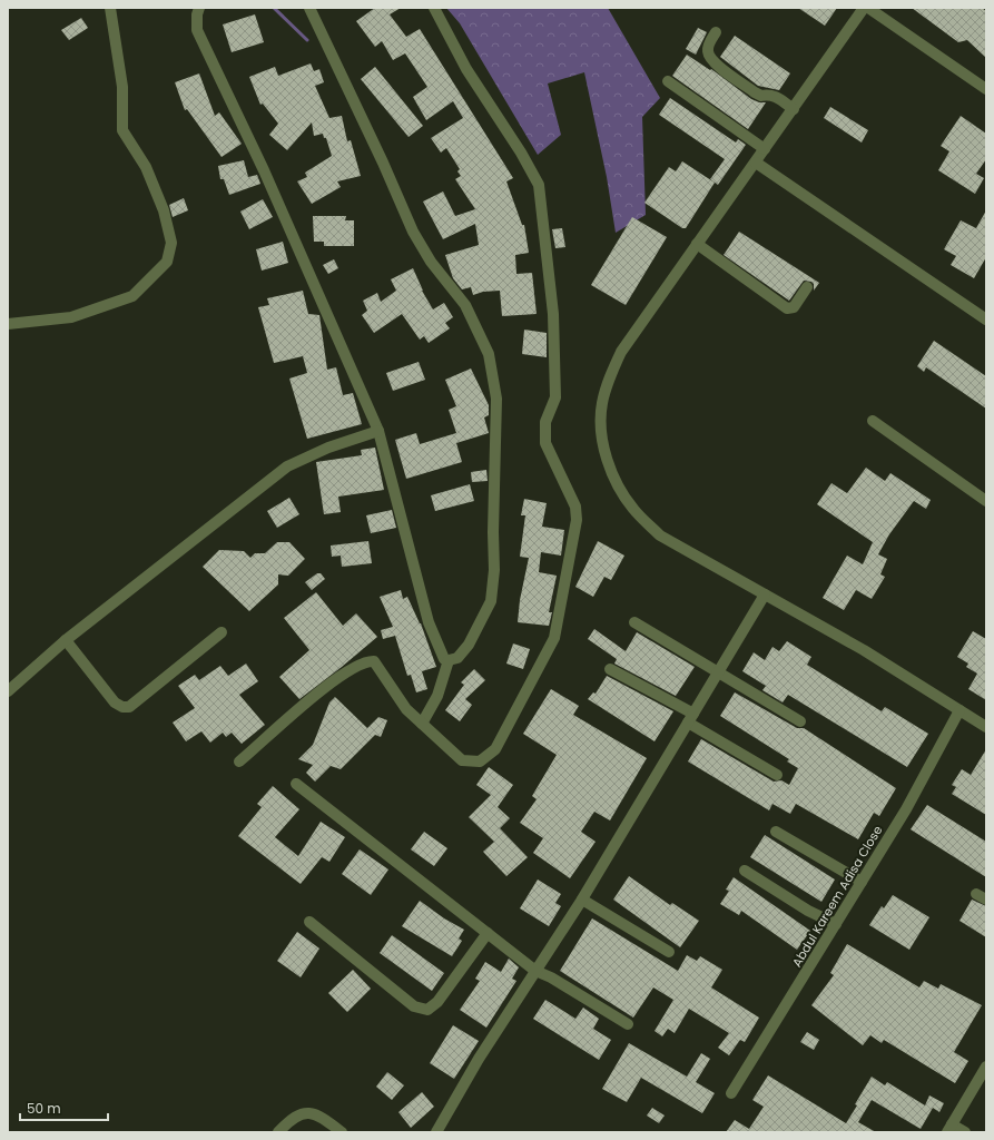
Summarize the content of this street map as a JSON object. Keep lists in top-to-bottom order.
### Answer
{
  "streets": {
    "street": ["Abdul Kareem Adisa Close"]
  },
  "scale_bar": "50 m"
}
